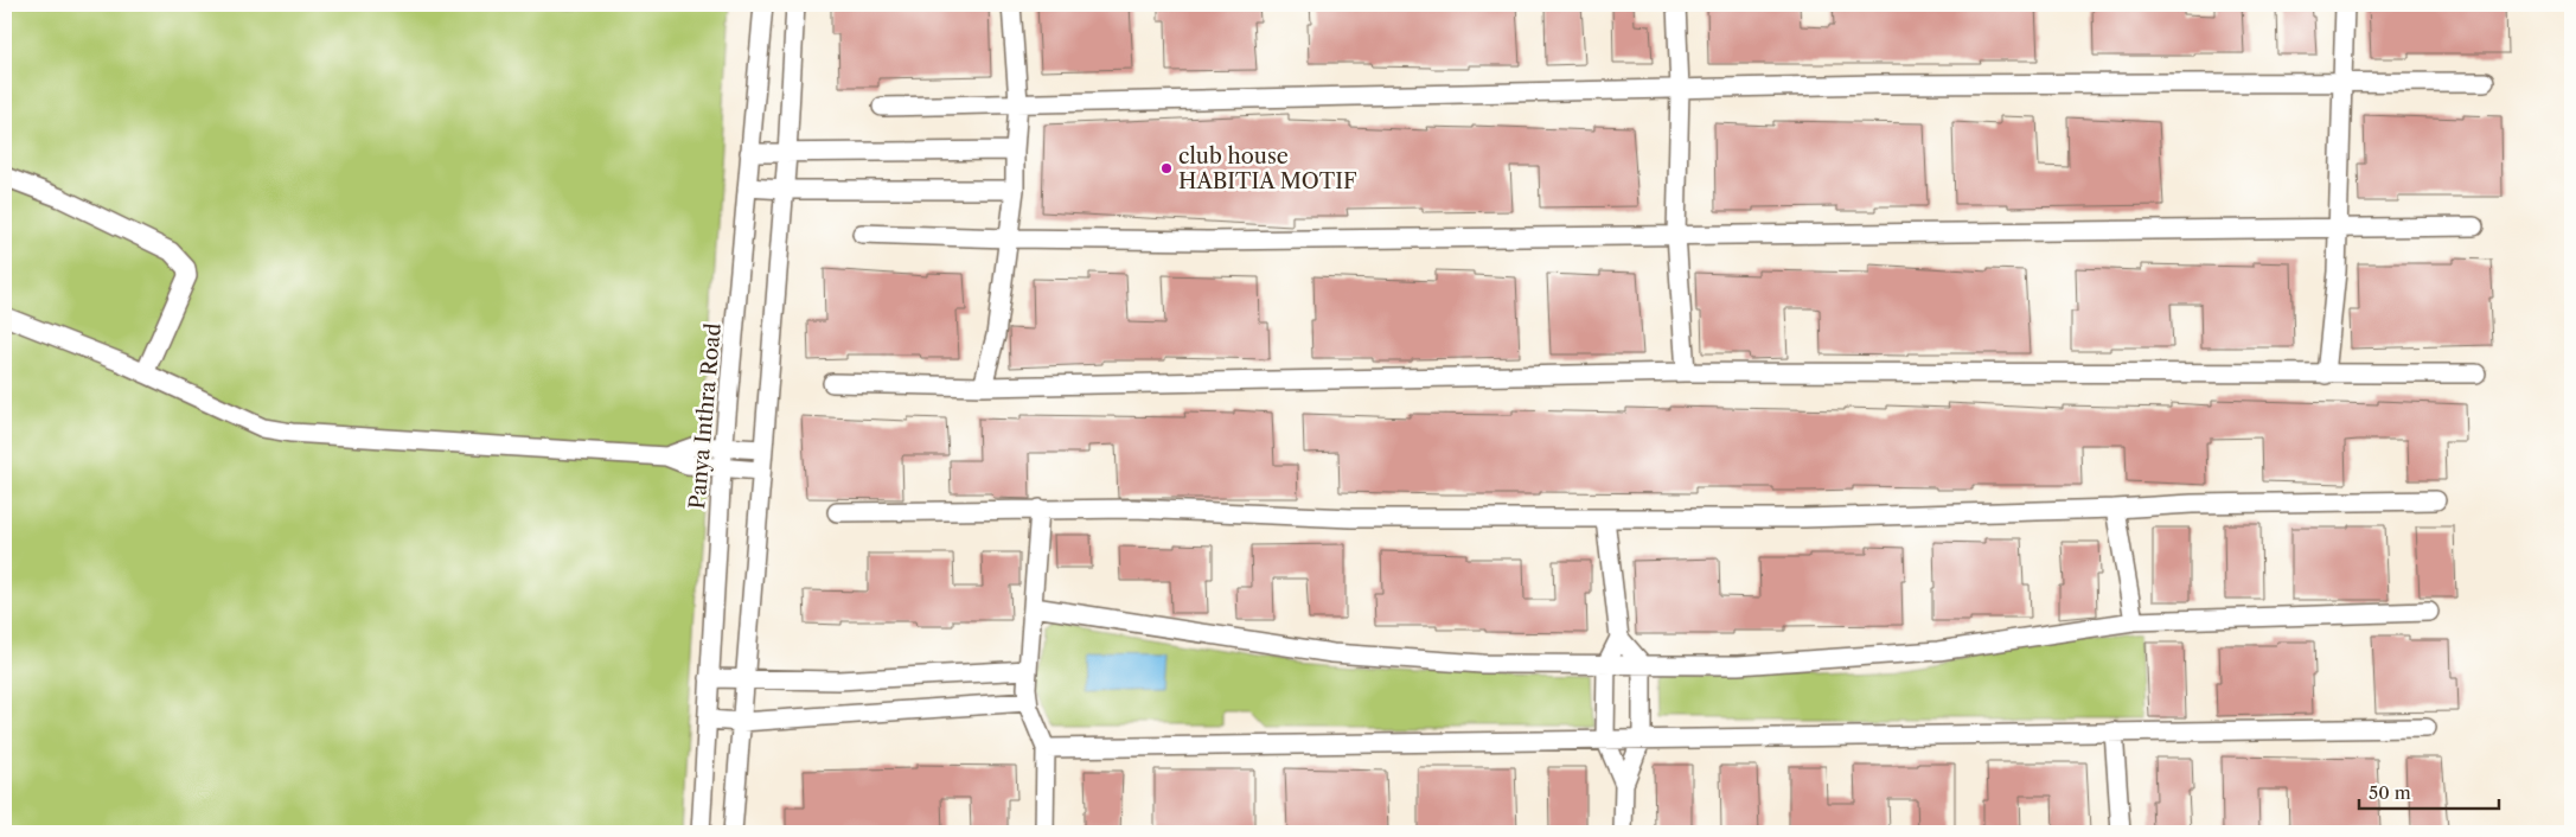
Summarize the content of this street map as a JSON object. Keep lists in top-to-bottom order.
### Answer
{
  "streets": {
    "street": ["Panya Inthra Road"]
  },
  "places": ["club house HABITIA MOTIF"],
  "scale_bar": "50 m"
}
